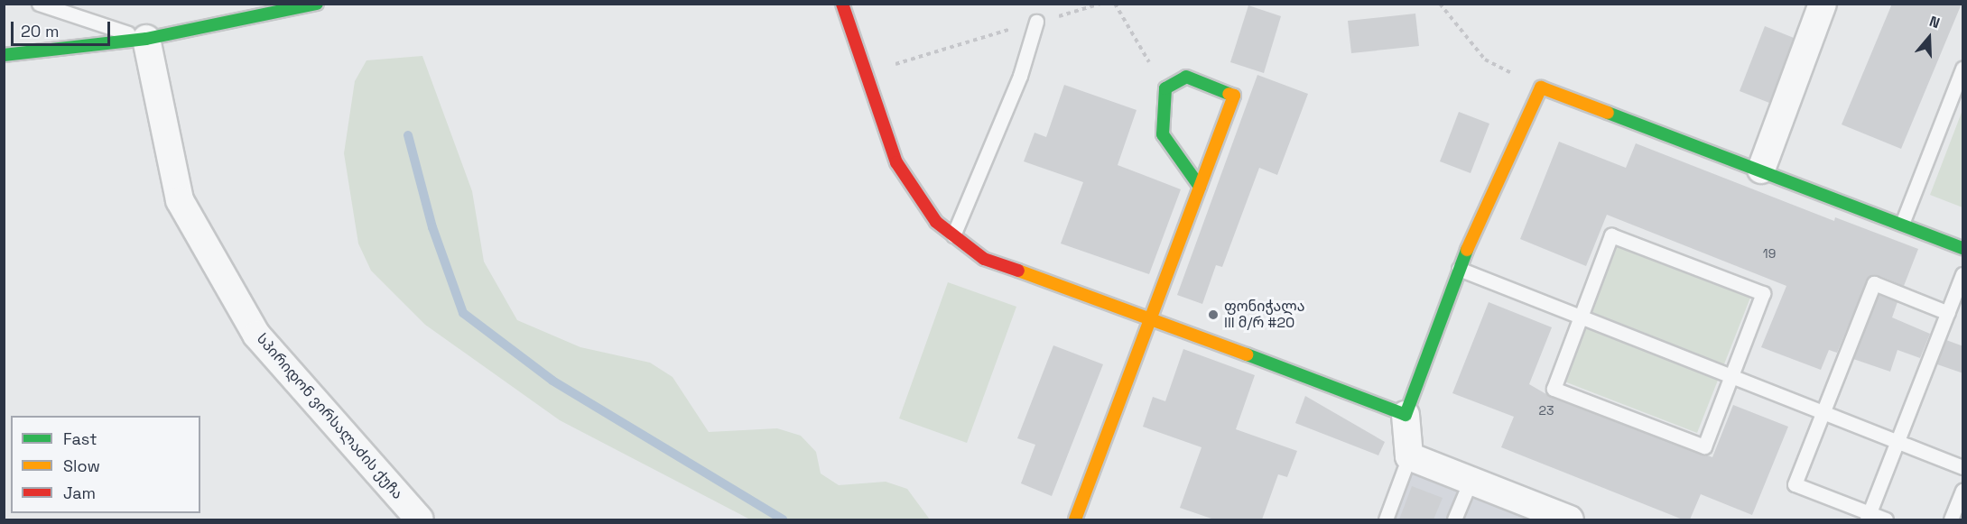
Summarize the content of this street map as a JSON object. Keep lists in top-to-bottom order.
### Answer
{
  "streets": {
    "street": ["სპირიდონ ვირსალაძის ქუჩა"]
  },
  "places": ["ფონიჭალა III მ/რ #20"],
  "house_numbers": ["19", "23"],
  "legend": ["Fast", "Slow", "Jam"],
  "scale_bar": "20 m",
  "north": "top"
}
